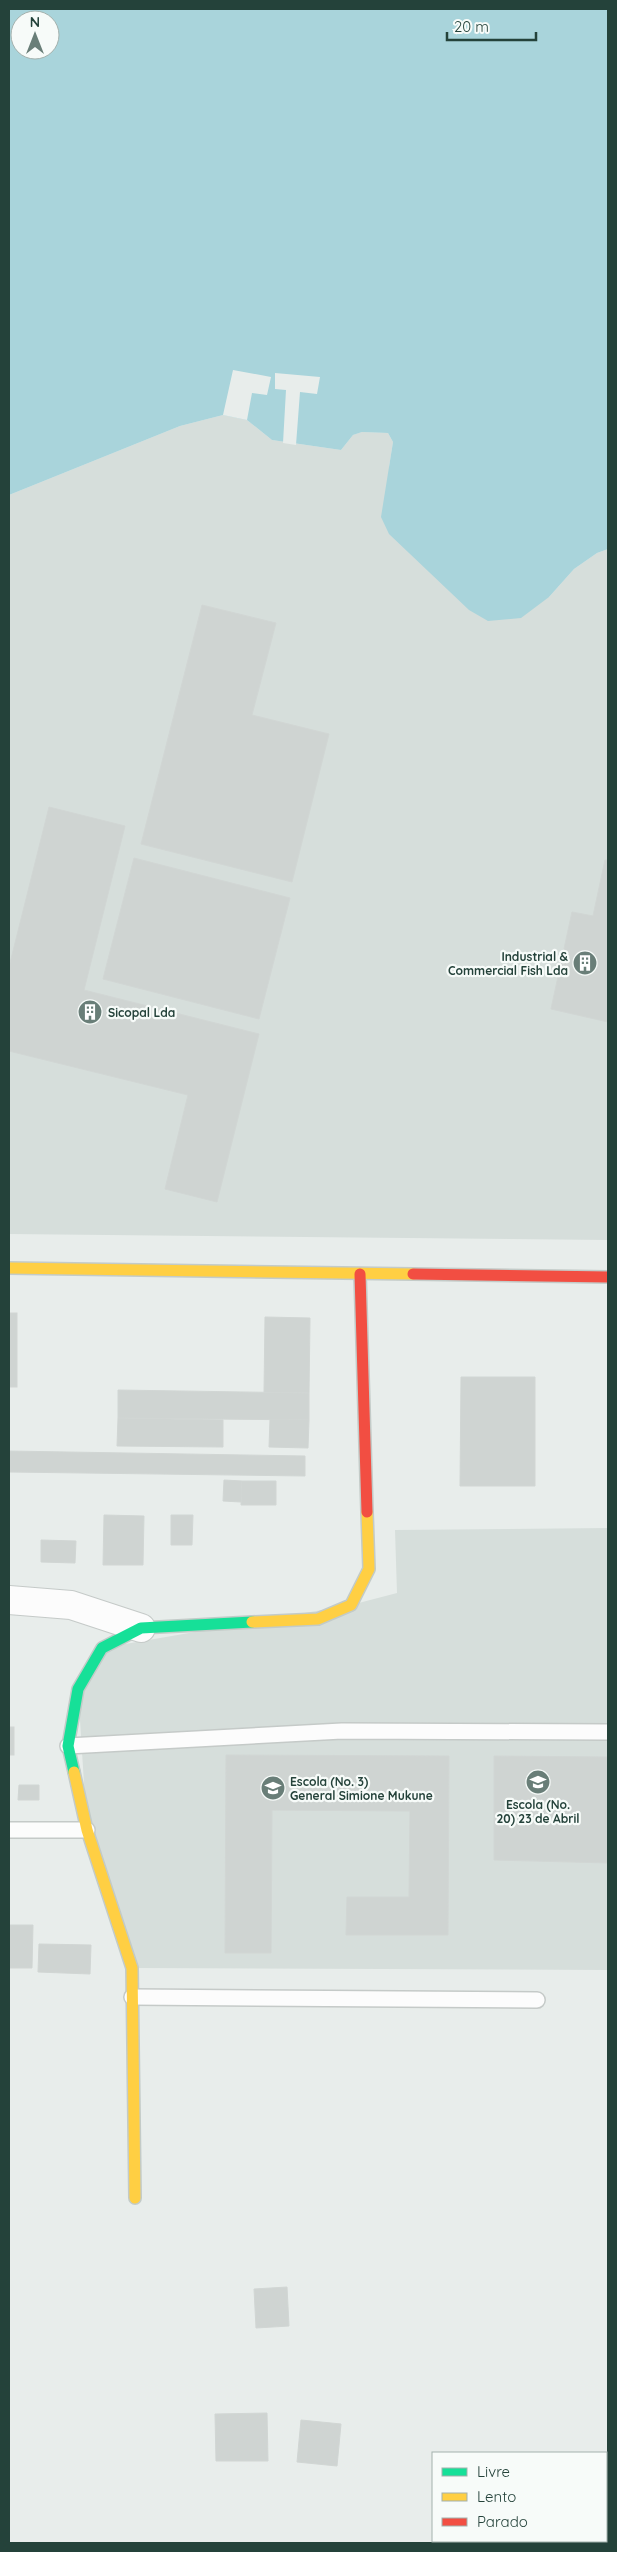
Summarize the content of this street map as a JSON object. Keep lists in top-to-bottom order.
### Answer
{
  "places": {
    "building": ["Industrial & Commercial Fish Lda", "Sicopal Lda"],
    "school or university": ["Escola (No. 20) 23 de Abril", "Escola (No. 3) General Simione Mukune"]
  },
  "legend": ["Livre", "Lento", "Parado"],
  "scale_bar": "20 m",
  "north": "top"
}
